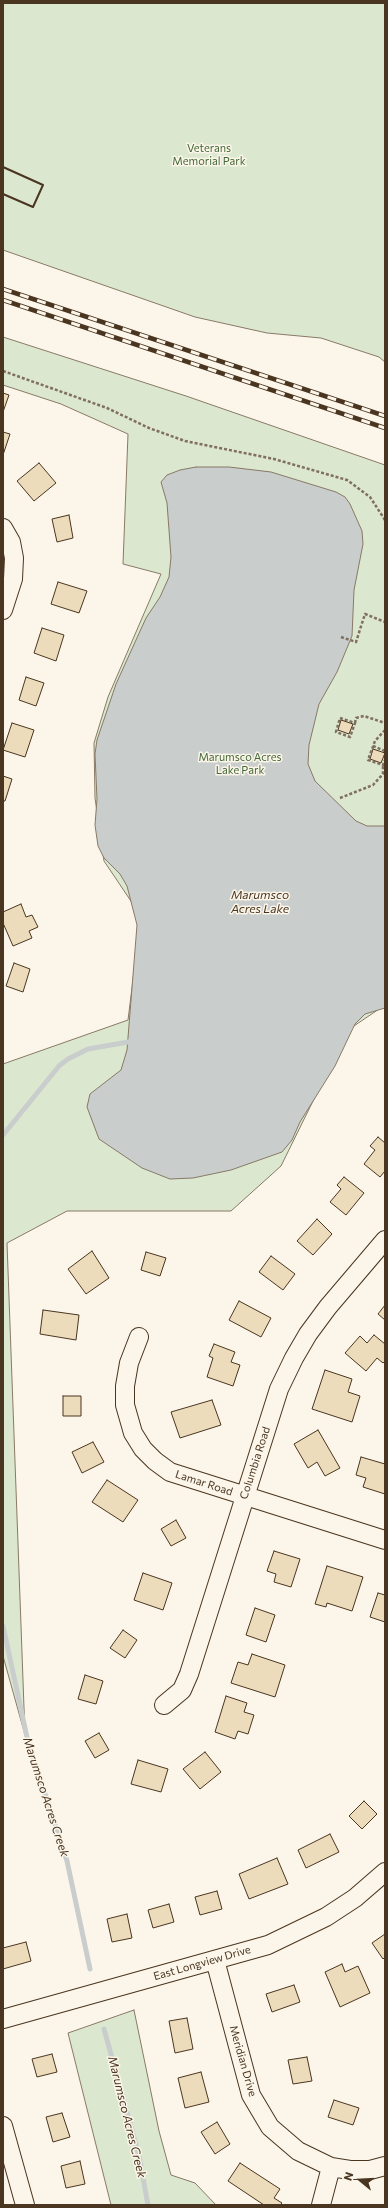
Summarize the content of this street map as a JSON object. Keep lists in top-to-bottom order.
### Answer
{
  "streets": {
    "street": [
      "Columbia Road",
      "Lamar Road",
      "East Longview Drive",
      "Meridian Drive"
    ]
  },
  "crossings": [
    ["Columbia Road", "Lamar Road"],
    ["East Longview Drive", "Meridian Drive"]
  ],
  "water": ["Marumsco Acres Lake", "Marumsco Acres Creek"],
  "parks": ["Veterans Memorial Park", "Marumsco Acres Lake Park"],
  "north": "left"
}
